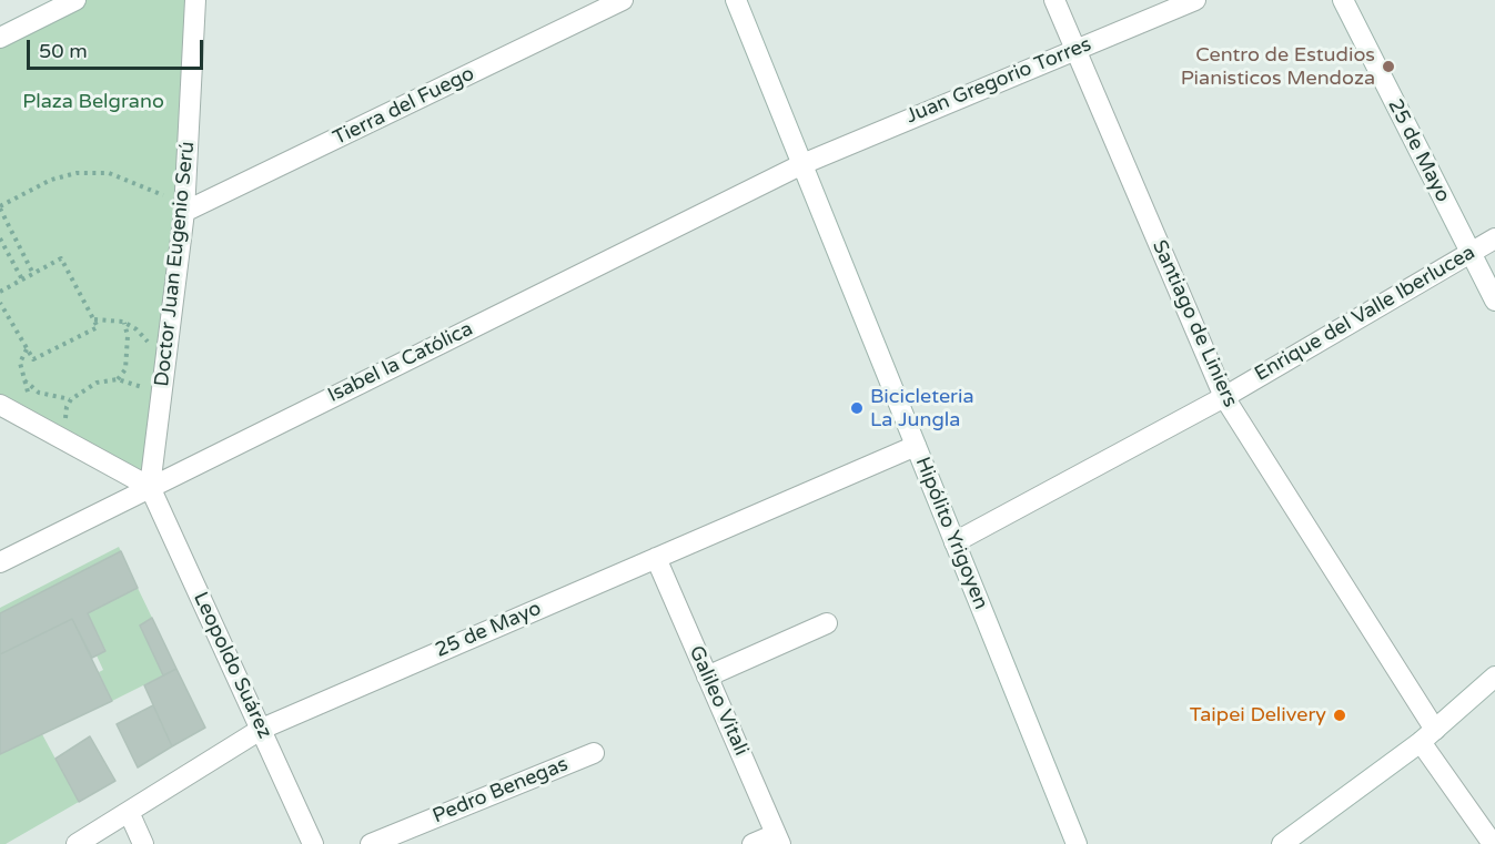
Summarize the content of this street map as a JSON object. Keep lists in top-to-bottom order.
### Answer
{
  "streets": {
    "street": [
      "Juan Gregorio Torres",
      "Tierra del Fuego",
      "25 de Mayo",
      "Doctor Juan Eugenio Serú",
      "Enrique del Valle Iberlucea",
      "Santiago de Liniers",
      "Isabel la Católica",
      "Hipólito Yrigoyen",
      "Leopoldo Suárez",
      "Galileo Vitali",
      "Pedro Benegas"
    ]
  },
  "crossings": [
    ["Juan Gregorio Torres", "Santiago de Liniers"],
    ["Juan Gregorio Torres", "Isabel la Católica"],
    ["Juan Gregorio Torres", "Hipólito Yrigoyen"],
    ["Tierra del Fuego", "Doctor Juan Eugenio Serú"],
    ["25 de Mayo", "Enrique del Valle Iberlucea"],
    ["25 de Mayo", "Hipólito Yrigoyen"],
    ["25 de Mayo", "Leopoldo Suárez"],
    ["25 de Mayo", "Galileo Vitali"],
    ["Doctor Juan Eugenio Serú", "Isabel la Católica"],
    ["Doctor Juan Eugenio Serú", "Leopoldo Suárez"],
    ["Enrique del Valle Iberlucea", "Santiago de Liniers"],
    ["Enrique del Valle Iberlucea", "Hipólito Yrigoyen"],
    ["Isabel la Católica", "Hipólito Yrigoyen"],
    ["Isabel la Católica", "Leopoldo Suárez"]
  ],
  "parks": ["Plaza Belgrano"],
  "places": ["Centro de Estudios Pianisticos Mendoza", "Bicicleteria La Jungla", "Taipei Delivery"],
  "scale_bar": "50 m"
}
